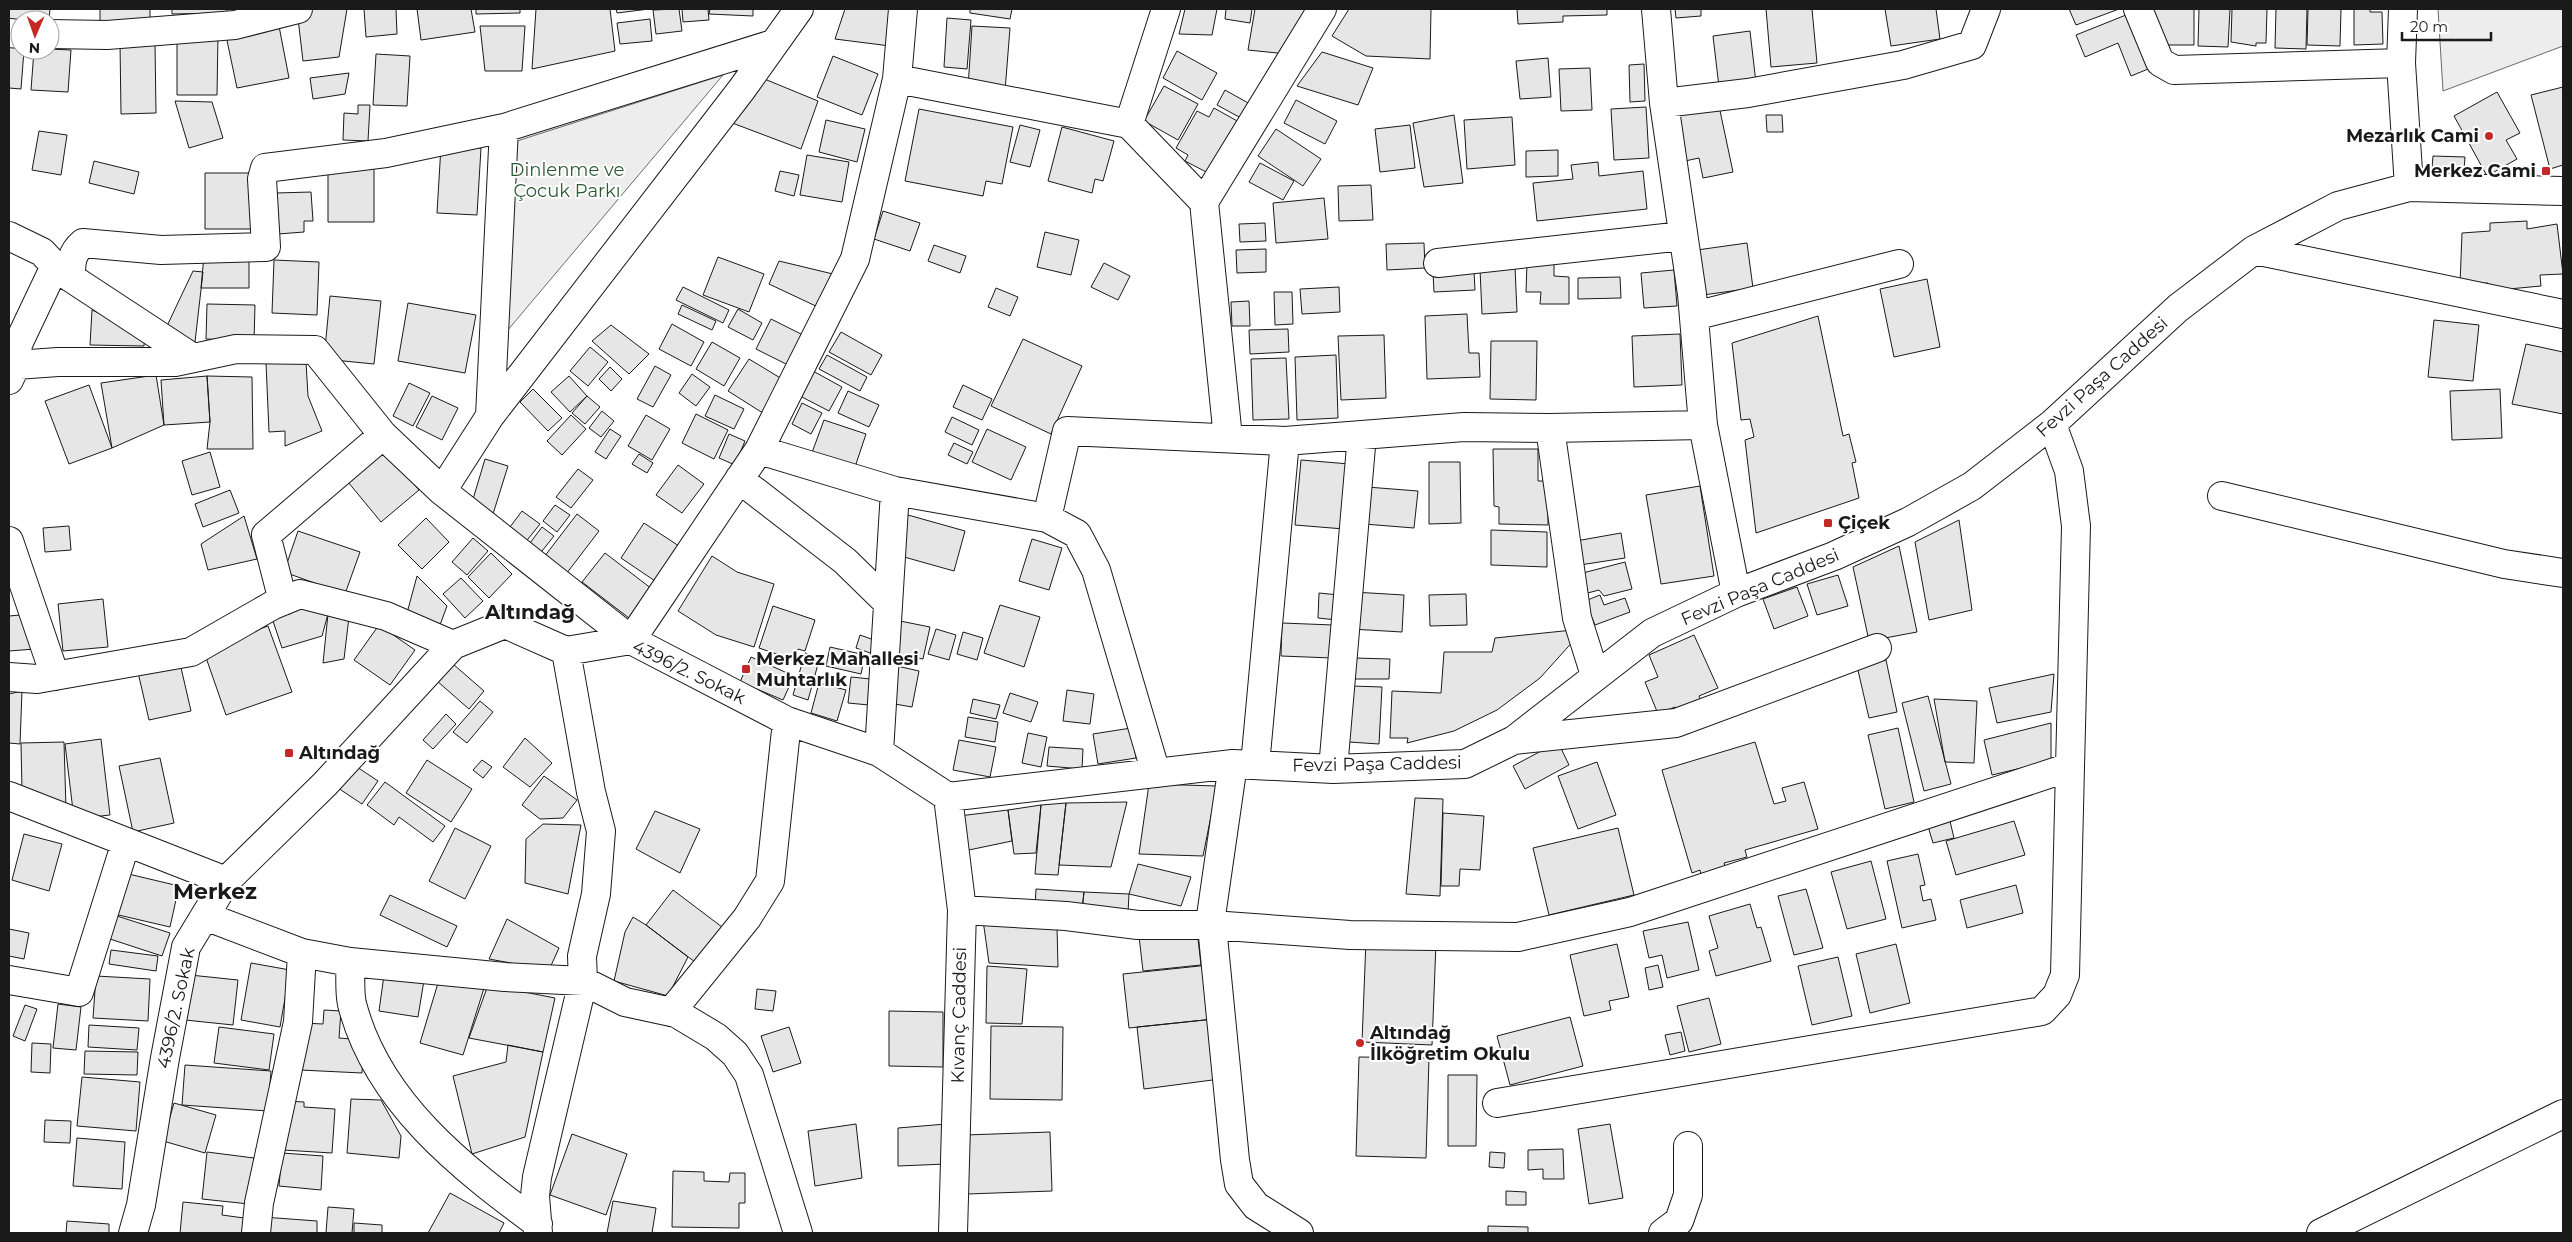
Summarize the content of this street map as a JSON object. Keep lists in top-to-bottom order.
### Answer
{
  "streets": {
    "street": ["Fevzi Paşa Caddesi", "4396/2. Sokak", "Kıvanç Caddesi"]
  },
  "crossings": [
    ["Fevzi Paşa Caddesi", "4396/2. Sokak"],
    ["Fevzi Paşa Caddesi", "Kıvanç Caddesi"],
    ["4396/2. Sokak", "Kıvanç Caddesi"]
  ],
  "districts": ["Altındağ", "Merkez"],
  "parks": ["Dinlenme ve Çocuk Parkı"],
  "places": {
    "other": ["Mezarlık Cami", "Altındağ İlköğretim Okulu"],
    "transit": [
      "Merkez Cami",
      "Çiçek",
      "Merkez Mahallesi Muhtarlık",
      "Altındağ"
    ]
  },
  "scale_bar": "20 m",
  "north": "bottom"
}
